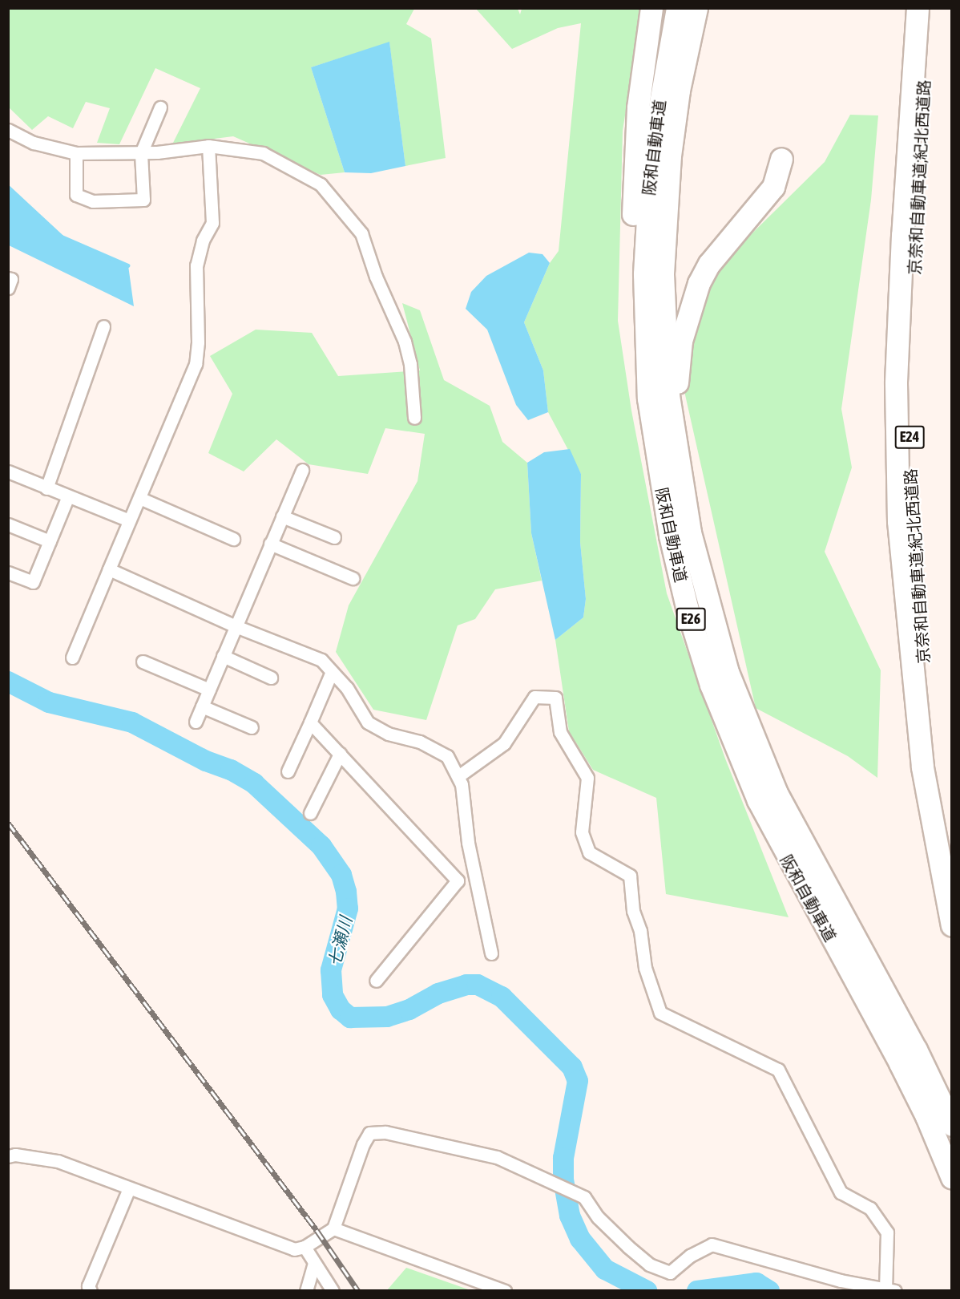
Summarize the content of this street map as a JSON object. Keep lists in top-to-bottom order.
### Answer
{
  "streets": {
    "highway": [
      "阪和自動車道",
      "京奈和自動車道;紀北西道路",
      "E24",
      "E26"
    ]
  },
  "water": ["七瀬川"]
}
